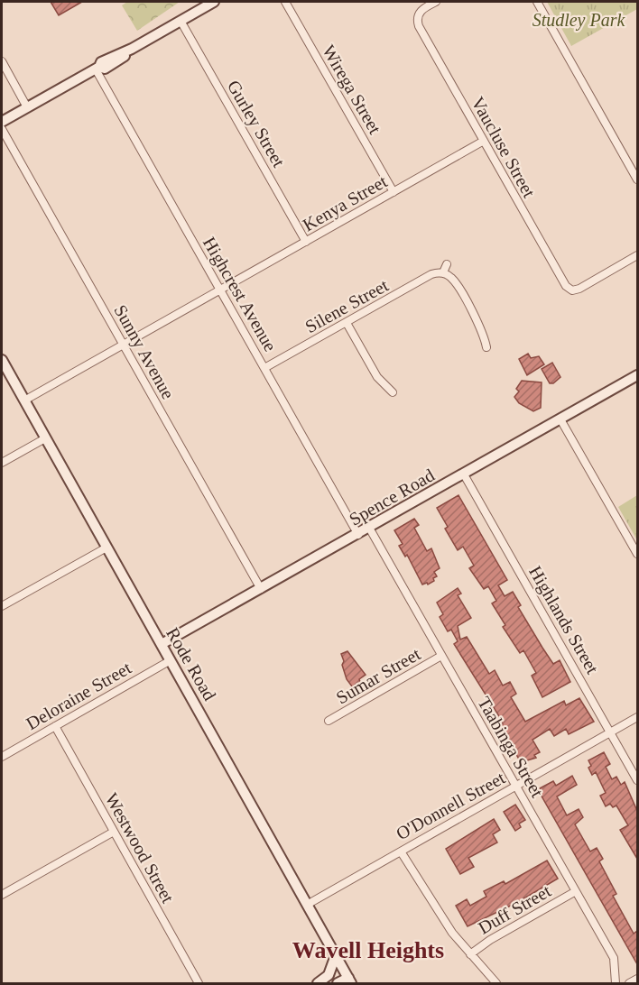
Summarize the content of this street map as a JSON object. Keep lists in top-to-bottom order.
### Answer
{
  "streets": {
    "street": [
      "Wirega Street",
      "Gurley Street",
      "Vaucluse Street",
      "Kenya Street",
      "Highcrest Avenue",
      "Silene Street",
      "Sunny Avenue",
      "Spence Road",
      "Highlands Street",
      "Rode Road",
      "Sumar Street",
      "Deloraine Street",
      "Taabinga Street",
      "O'Donnell Street",
      "Westwood Street",
      "Duff Street"
    ]
  },
  "crossings": [
    ["Wirega Street", "Kenya Street"],
    ["Gurley Street", "Kenya Street"],
    ["Vaucluse Street", "Kenya Street"],
    ["Kenya Street", "Highcrest Avenue"],
    ["Kenya Street", "Sunny Avenue"],
    ["Kenya Street", "Rode Road"],
    ["Highcrest Avenue", "Silene Street"],
    ["Highcrest Avenue", "Spence Road"],
    ["Sunny Avenue", "Spence Road"],
    ["Spence Road", "Highlands Street"],
    ["Spence Road", "Rode Road"],
    ["Spence Road", "Taabinga Street"],
    ["Highlands Street", "O'Donnell Street"],
    ["Rode Road", "Deloraine Street"],
    ["Rode Road", "O'Donnell Street"],
    ["Sumar Street", "Taabinga Street"],
    ["Deloraine Street", "Westwood Street"],
    ["Taabinga Street", "O'Donnell Street"],
    ["Taabinga Street", "Duff Street"]
  ],
  "districts": ["Wavell Heights"],
  "parks": ["Studley Park"]
}
